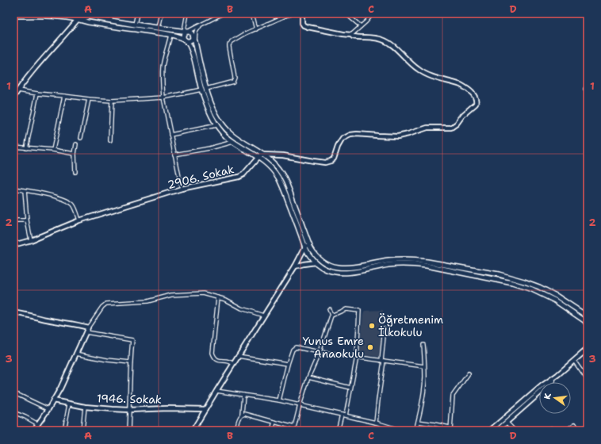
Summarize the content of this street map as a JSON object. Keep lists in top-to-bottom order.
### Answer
{
  "streets": {
    "street": ["2906. Sokak", "1946. Sokak"]
  },
  "places": ["Öğretmenim İlkokulu", "Yunus Emre Anaokulu"],
  "north": "left",
  "grid": {
    "columns": [
      "A",
      "B",
      "C",
      "D"
    ],
    "rows": ["1", "2", "3"]
  }
}
